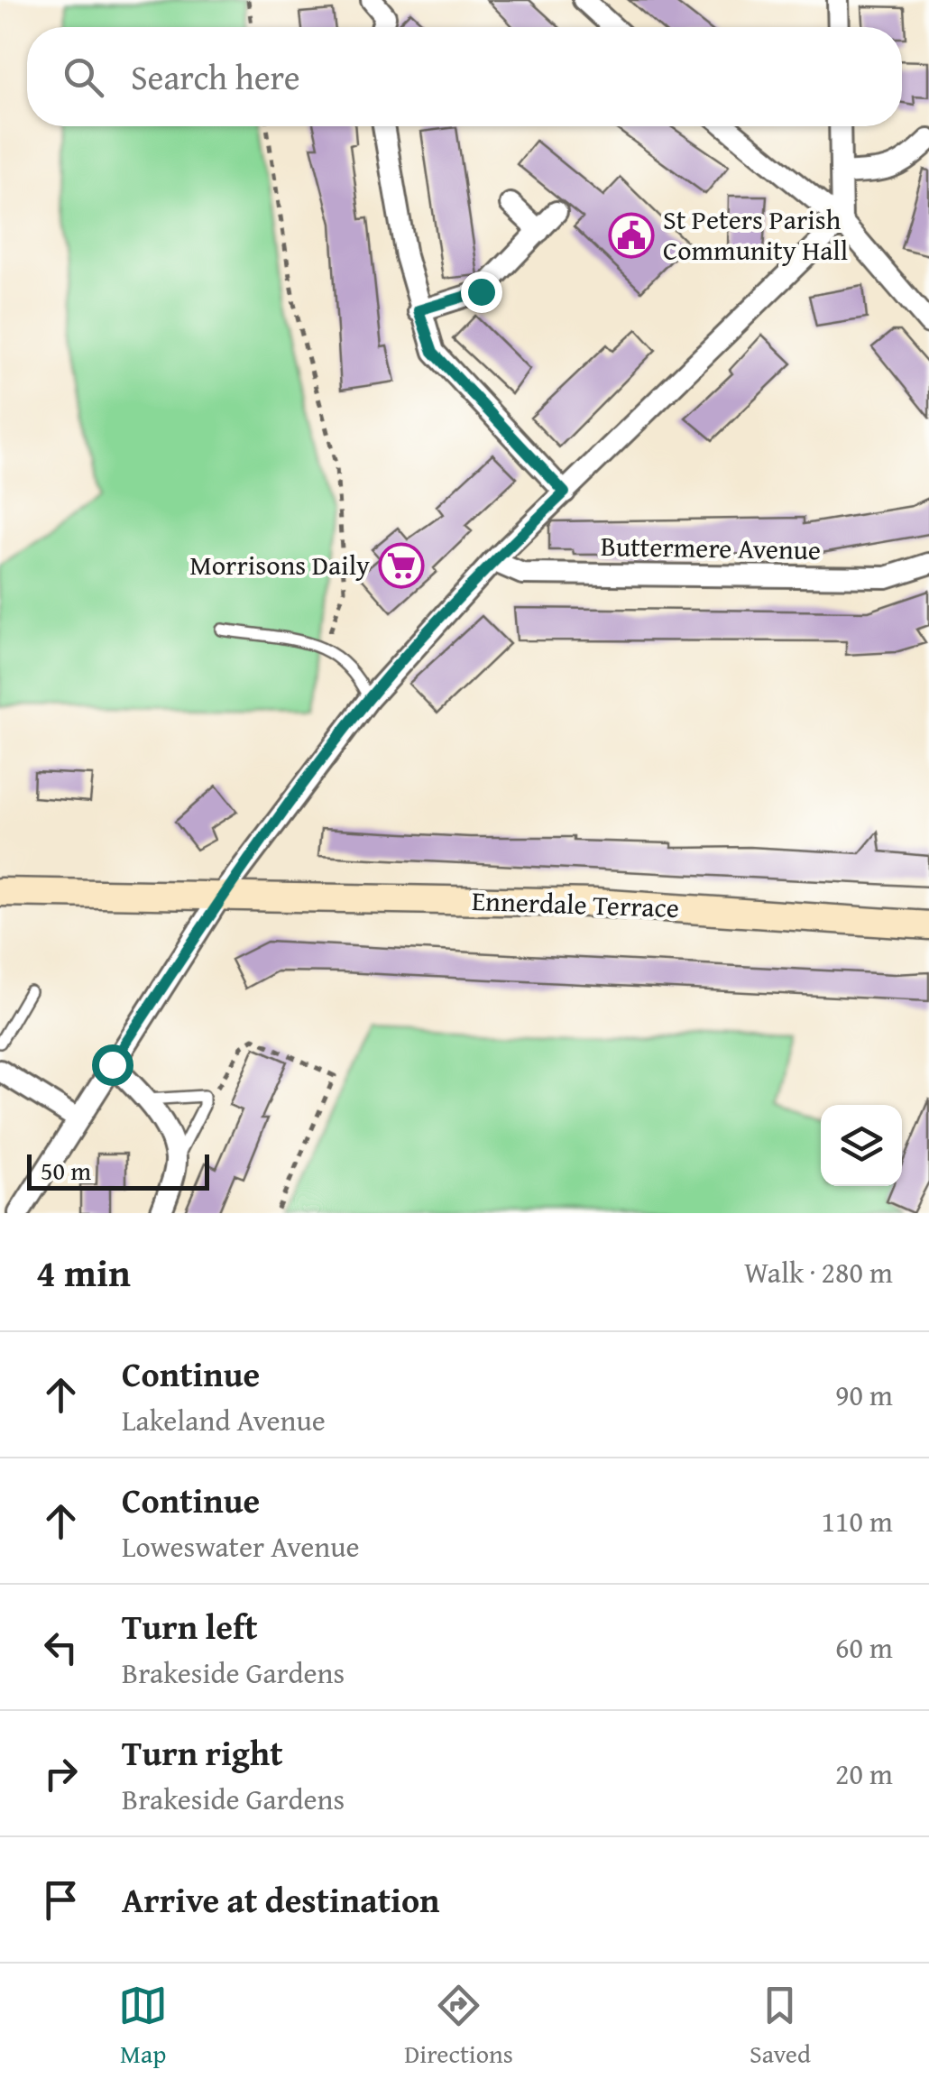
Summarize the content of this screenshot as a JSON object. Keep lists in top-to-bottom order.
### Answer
{
  "streets": {
    "street": ["Buttermere Avenue", "Ennerdale Terrace"]
  },
  "places": {
    "public building": ["St Peters Parish Community Hall"],
    "supermarket": ["Morrisons Daily"]
  },
  "scale_bar": "50 m",
  "page": {
    "search": "Search here",
    "scale": "50 m",
    "heading": ["4 min", "Walk · 280 m"],
    "list": [
      ["Continue", "Lakeland Avenue", "90 m"],
      ["Continue", "Loweswater Avenue", "110 m"],
      ["Turn left", "Brakeside Gardens", "60 m"],
      ["Turn right", "Brakeside Gardens", "20 m"],
      "Arrive at destination"
    ],
    "nav": ["Map", "Directions", "Saved"]
  }
}
